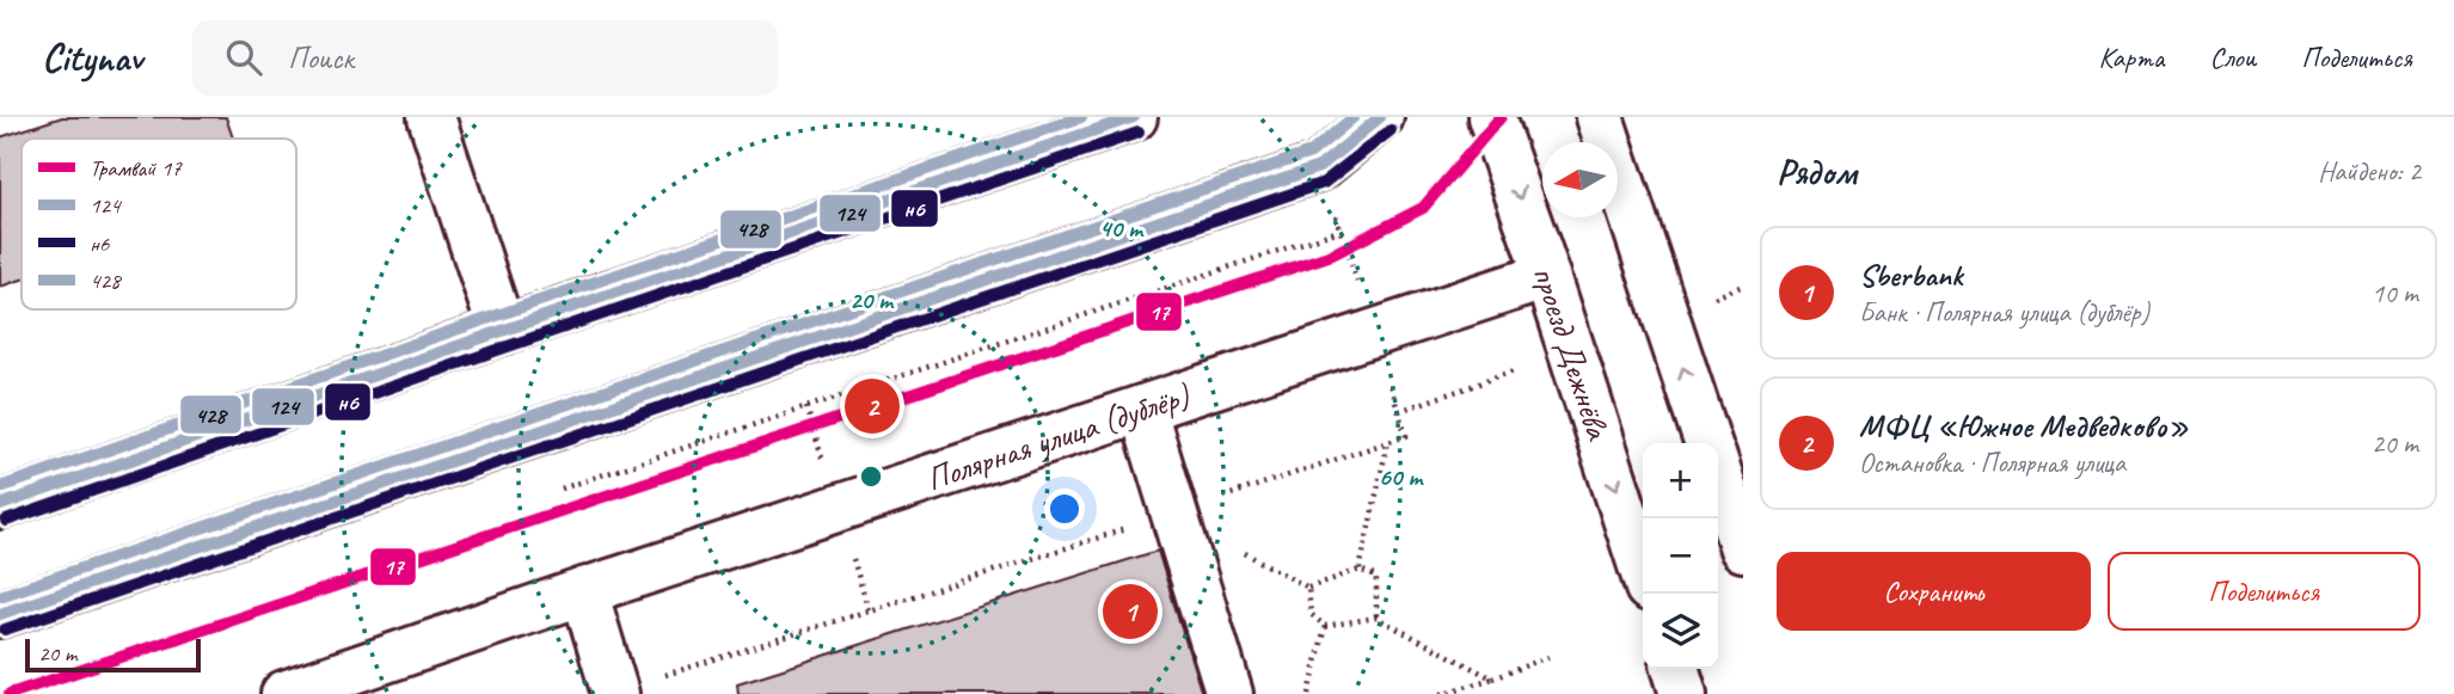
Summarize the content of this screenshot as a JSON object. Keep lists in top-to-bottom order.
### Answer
{
  "streets": {
    "main road": ["проезд Дежнёва", "Полярная улица (дублёр)"]
  },
  "crossings": [
    ["проезд Дежнёва", "Полярная улица (дублёр)"]
  ],
  "lines": [
    "tram line 17",
    "transit line 124",
    "transit line 428",
    "transit line н6"
  ],
  "legend": [
    "Трамвай 17",
    "124",
    "н6",
    "428"
  ],
  "scale_bar": "20 m",
  "north": "left",
  "page": {
    "header": "Citynav",
    "search": "Поиск",
    "nav": ["Карта", "Слои", "Поделиться"],
    "heading": ["Рядом", "Найдено: 2"],
    "list": [
      {
        "mark": "1",
        "name": "Sberbank",
        "note": "Банк · Полярная улица (дублёр)",
        "value": "10 m"
      },
      {
        "mark": "2",
        "name": "МФЦ «Южное Медведково»",
        "note": "Остановка · Полярная улица",
        "value": "20 m"
      }
    ],
    "pins": ["2", "1"],
    "map_buttons": ["+", "−"],
    "buttons": ["Сохранить", "Поделиться"],
    "scale": "20 m"
  },
  "rings": ["40 m", "20 m", "60 m"]
}
